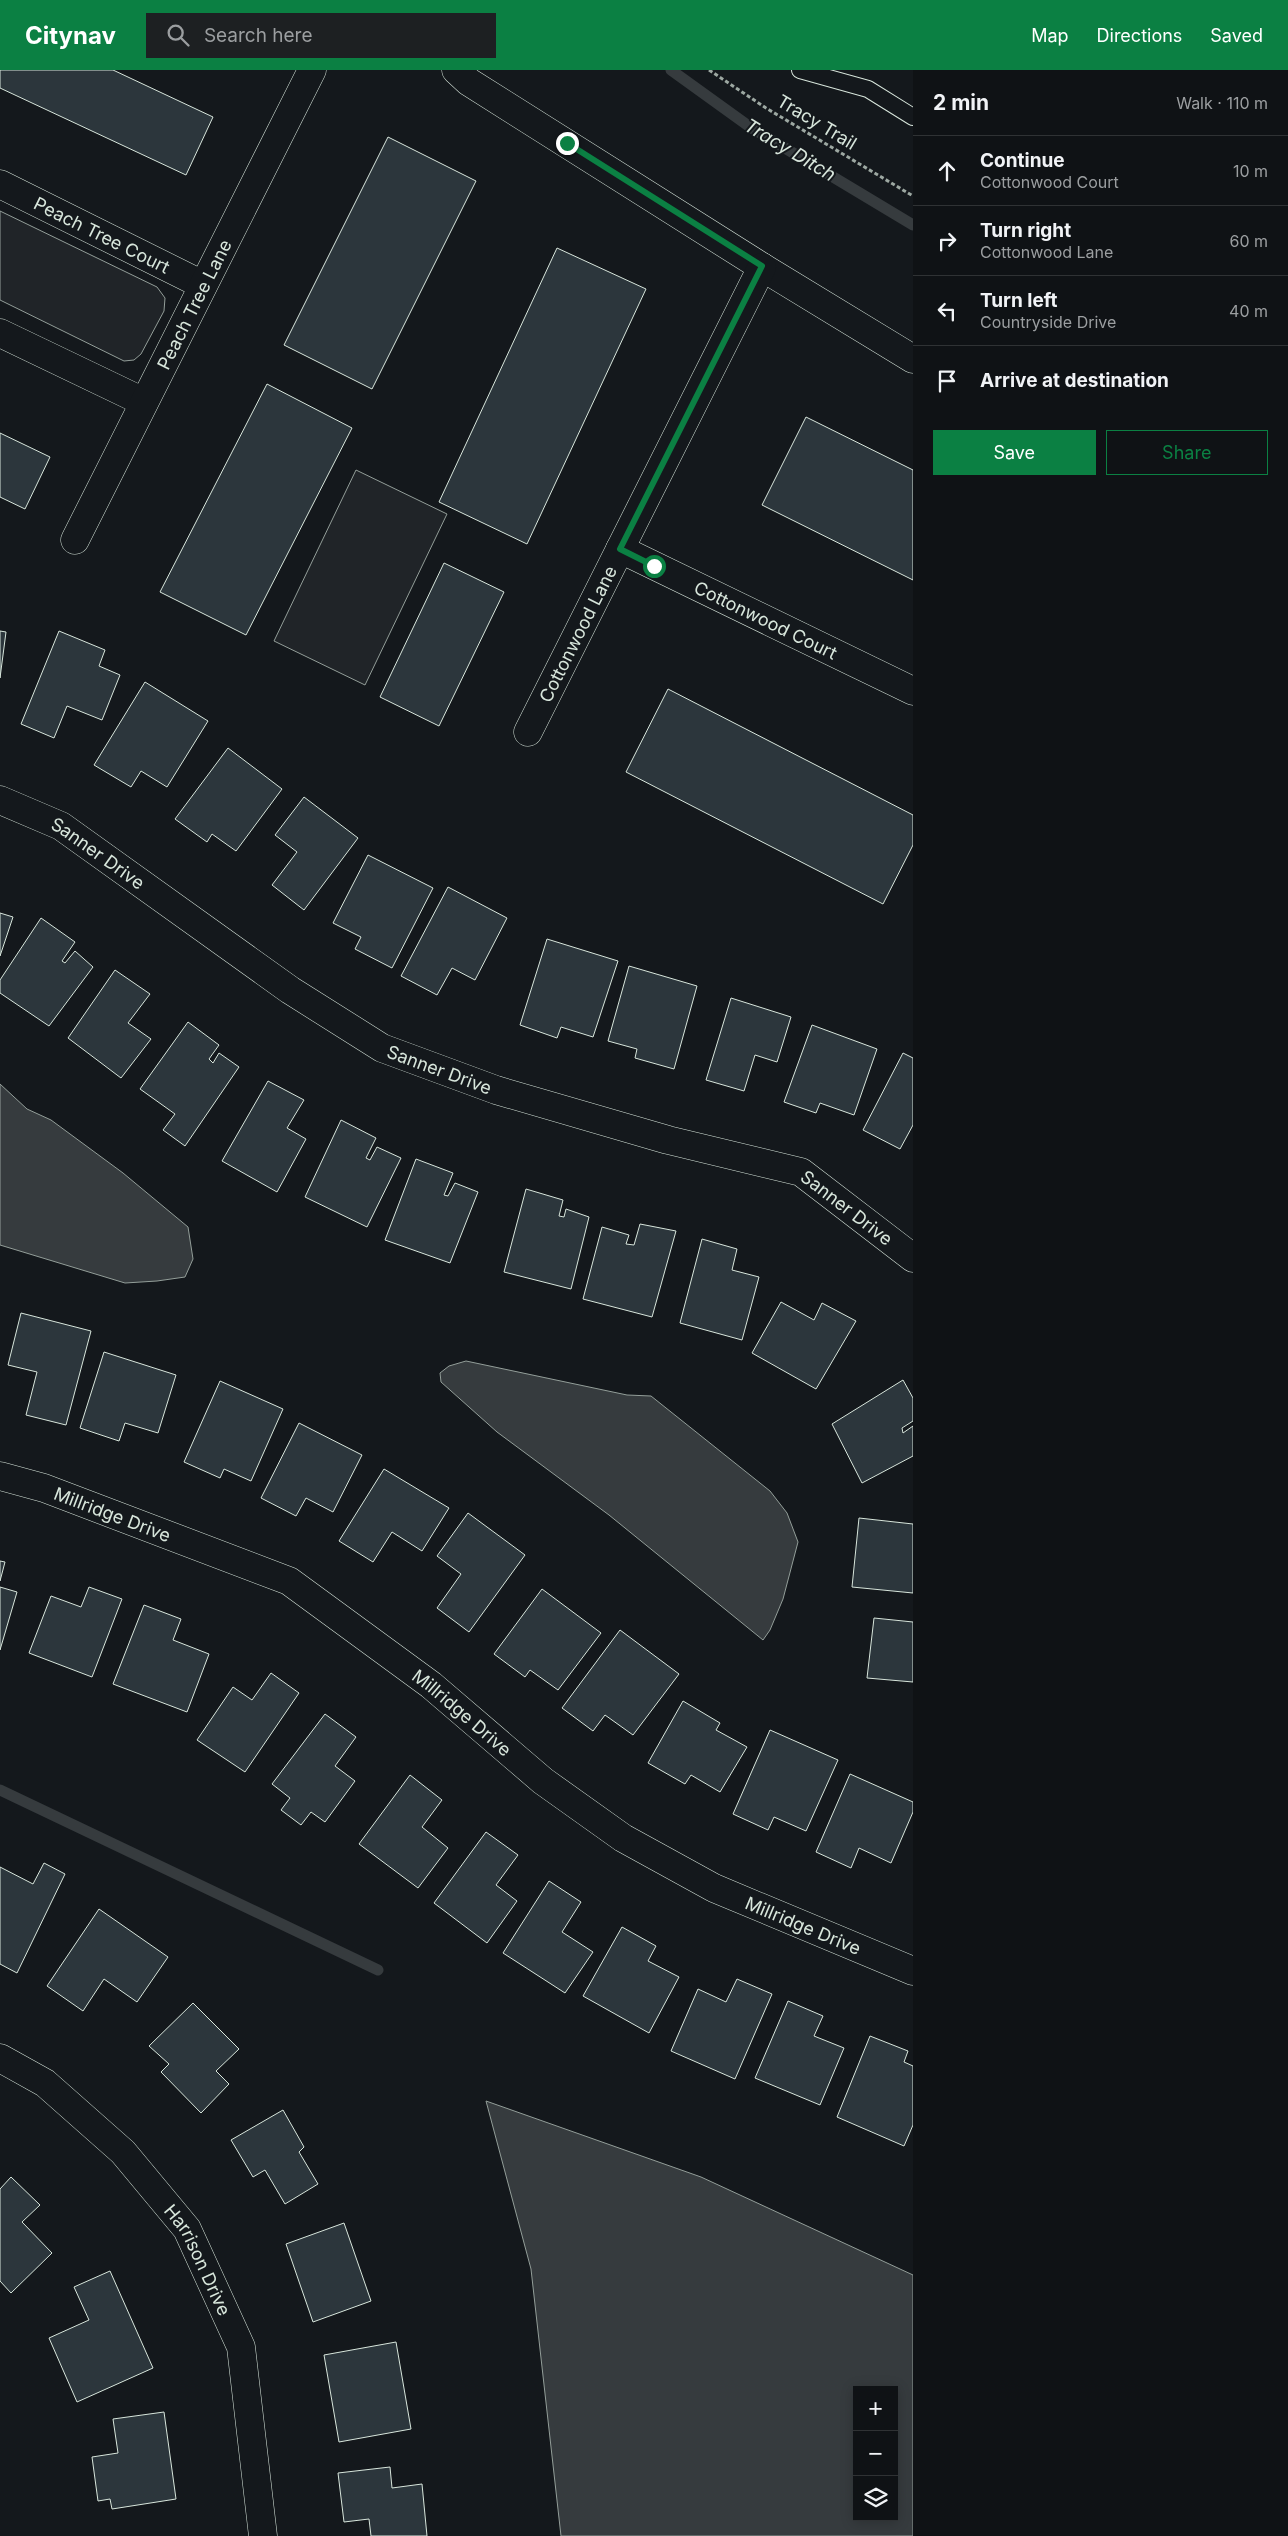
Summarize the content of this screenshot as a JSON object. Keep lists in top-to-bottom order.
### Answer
{
  "streets": {
    "street": [
      "Peach Tree Court",
      "Peach Tree Lane",
      "Cottonwood Court",
      "Cottonwood Lane",
      "Sanner Drive",
      "Millridge Drive",
      "Harrison Drive"
    ],
    "path": ["Tracy Trail"]
  },
  "crossings": [
    ["Peach Tree Court", "Peach Tree Lane"],
    ["Cottonwood Court", "Cottonwood Lane"]
  ],
  "water": ["Tracy Ditch"],
  "page": {
    "header": "Citynav",
    "search": "Search here",
    "nav": ["Map", "Directions", "Saved"],
    "heading": ["2 min", "Walk · 110 m"],
    "list": [
      ["Continue", "Cottonwood Court", "10 m"],
      ["Turn right", "Cottonwood Lane", "60 m"],
      ["Turn left", "Countryside Drive", "40 m"],
      "Arrive at destination"
    ],
    "buttons": ["Save", "Share"],
    "map_buttons": ["+", "−"]
  }
}
